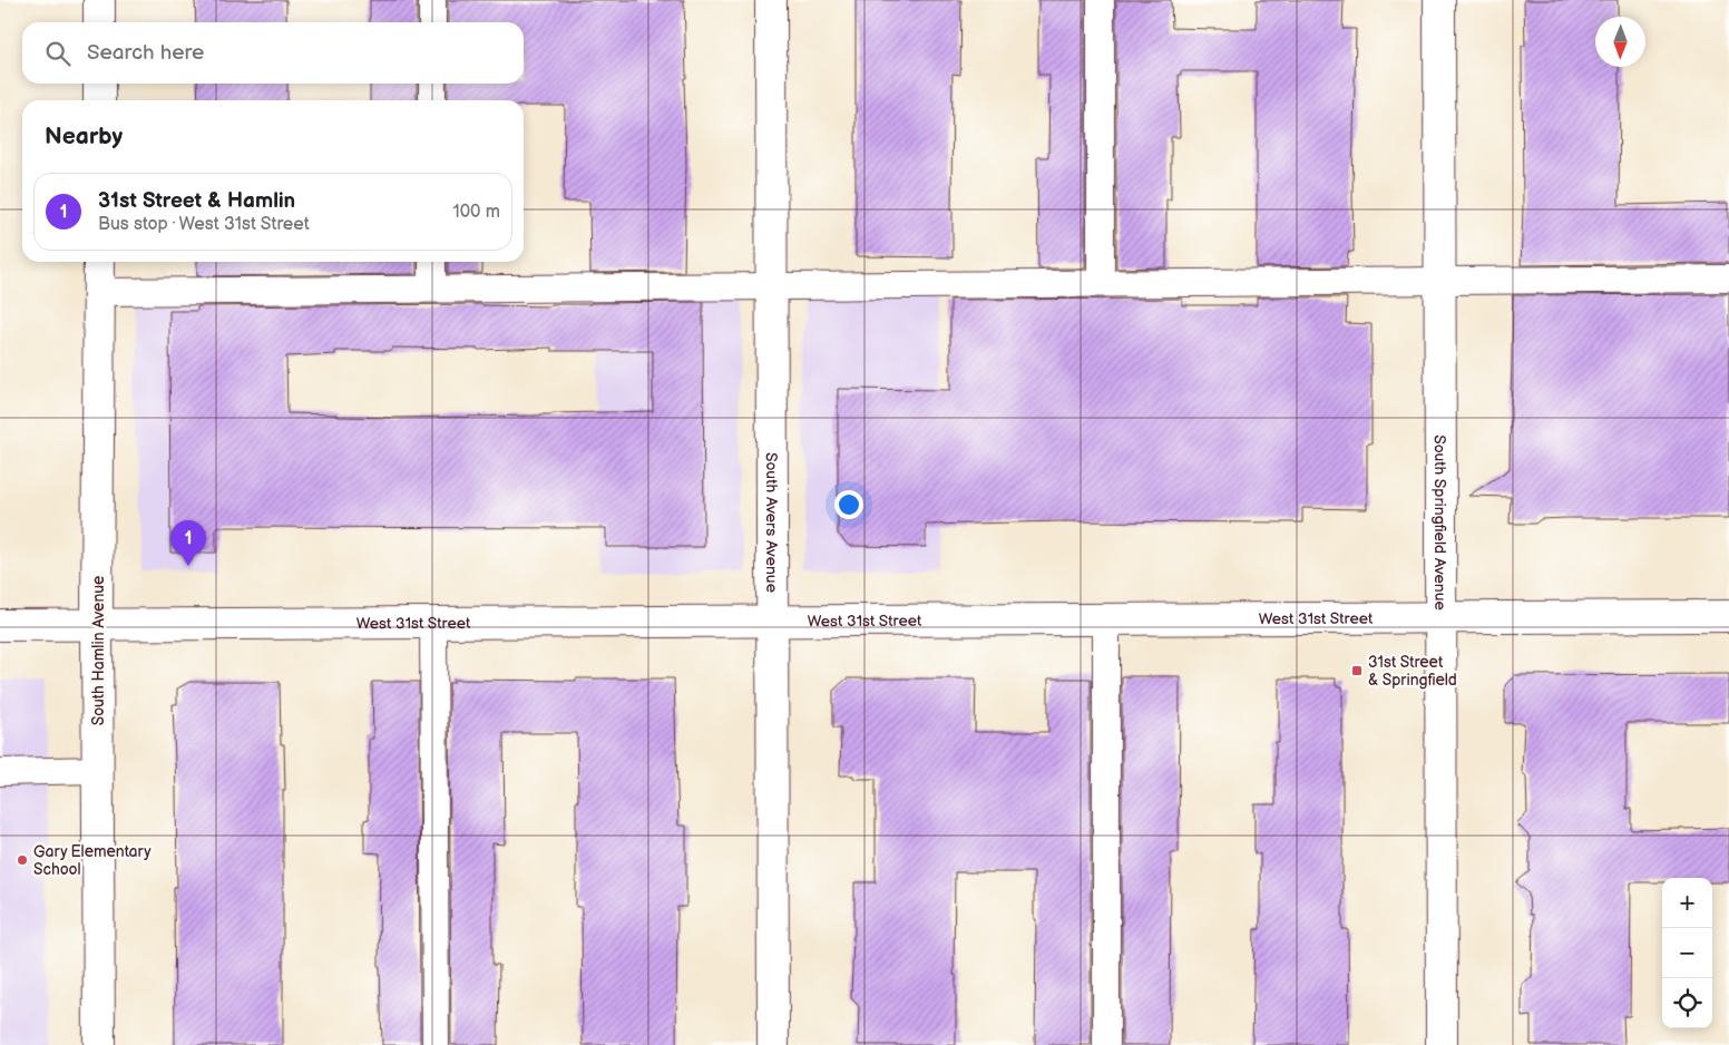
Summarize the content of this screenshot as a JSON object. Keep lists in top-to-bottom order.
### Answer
{
  "streets": {
    "street": [
      "South Avers Avenue",
      "South Springfield Avenue",
      "West 31st Street",
      "South Hamlin Avenue"
    ]
  },
  "crossings": [
    ["South Avers Avenue", "West 31st Street"],
    ["South Springfield Avenue", "West 31st Street"],
    ["West 31st Street", "South Hamlin Avenue"]
  ],
  "places": {
    "transit": ["31st Street & Springfield"],
    "other": ["Gary Elementary School"]
  },
  "north": "bottom",
  "page": {
    "search": "Search here",
    "heading": "Nearby",
    "list": [
      {
        "mark": "1",
        "name": "31st Street & Hamlin",
        "note": "Bus stop · West 31st Street",
        "value": "100 m"
      }
    ],
    "pins": "1",
    "map_buttons": ["+", "−"]
  }
}
